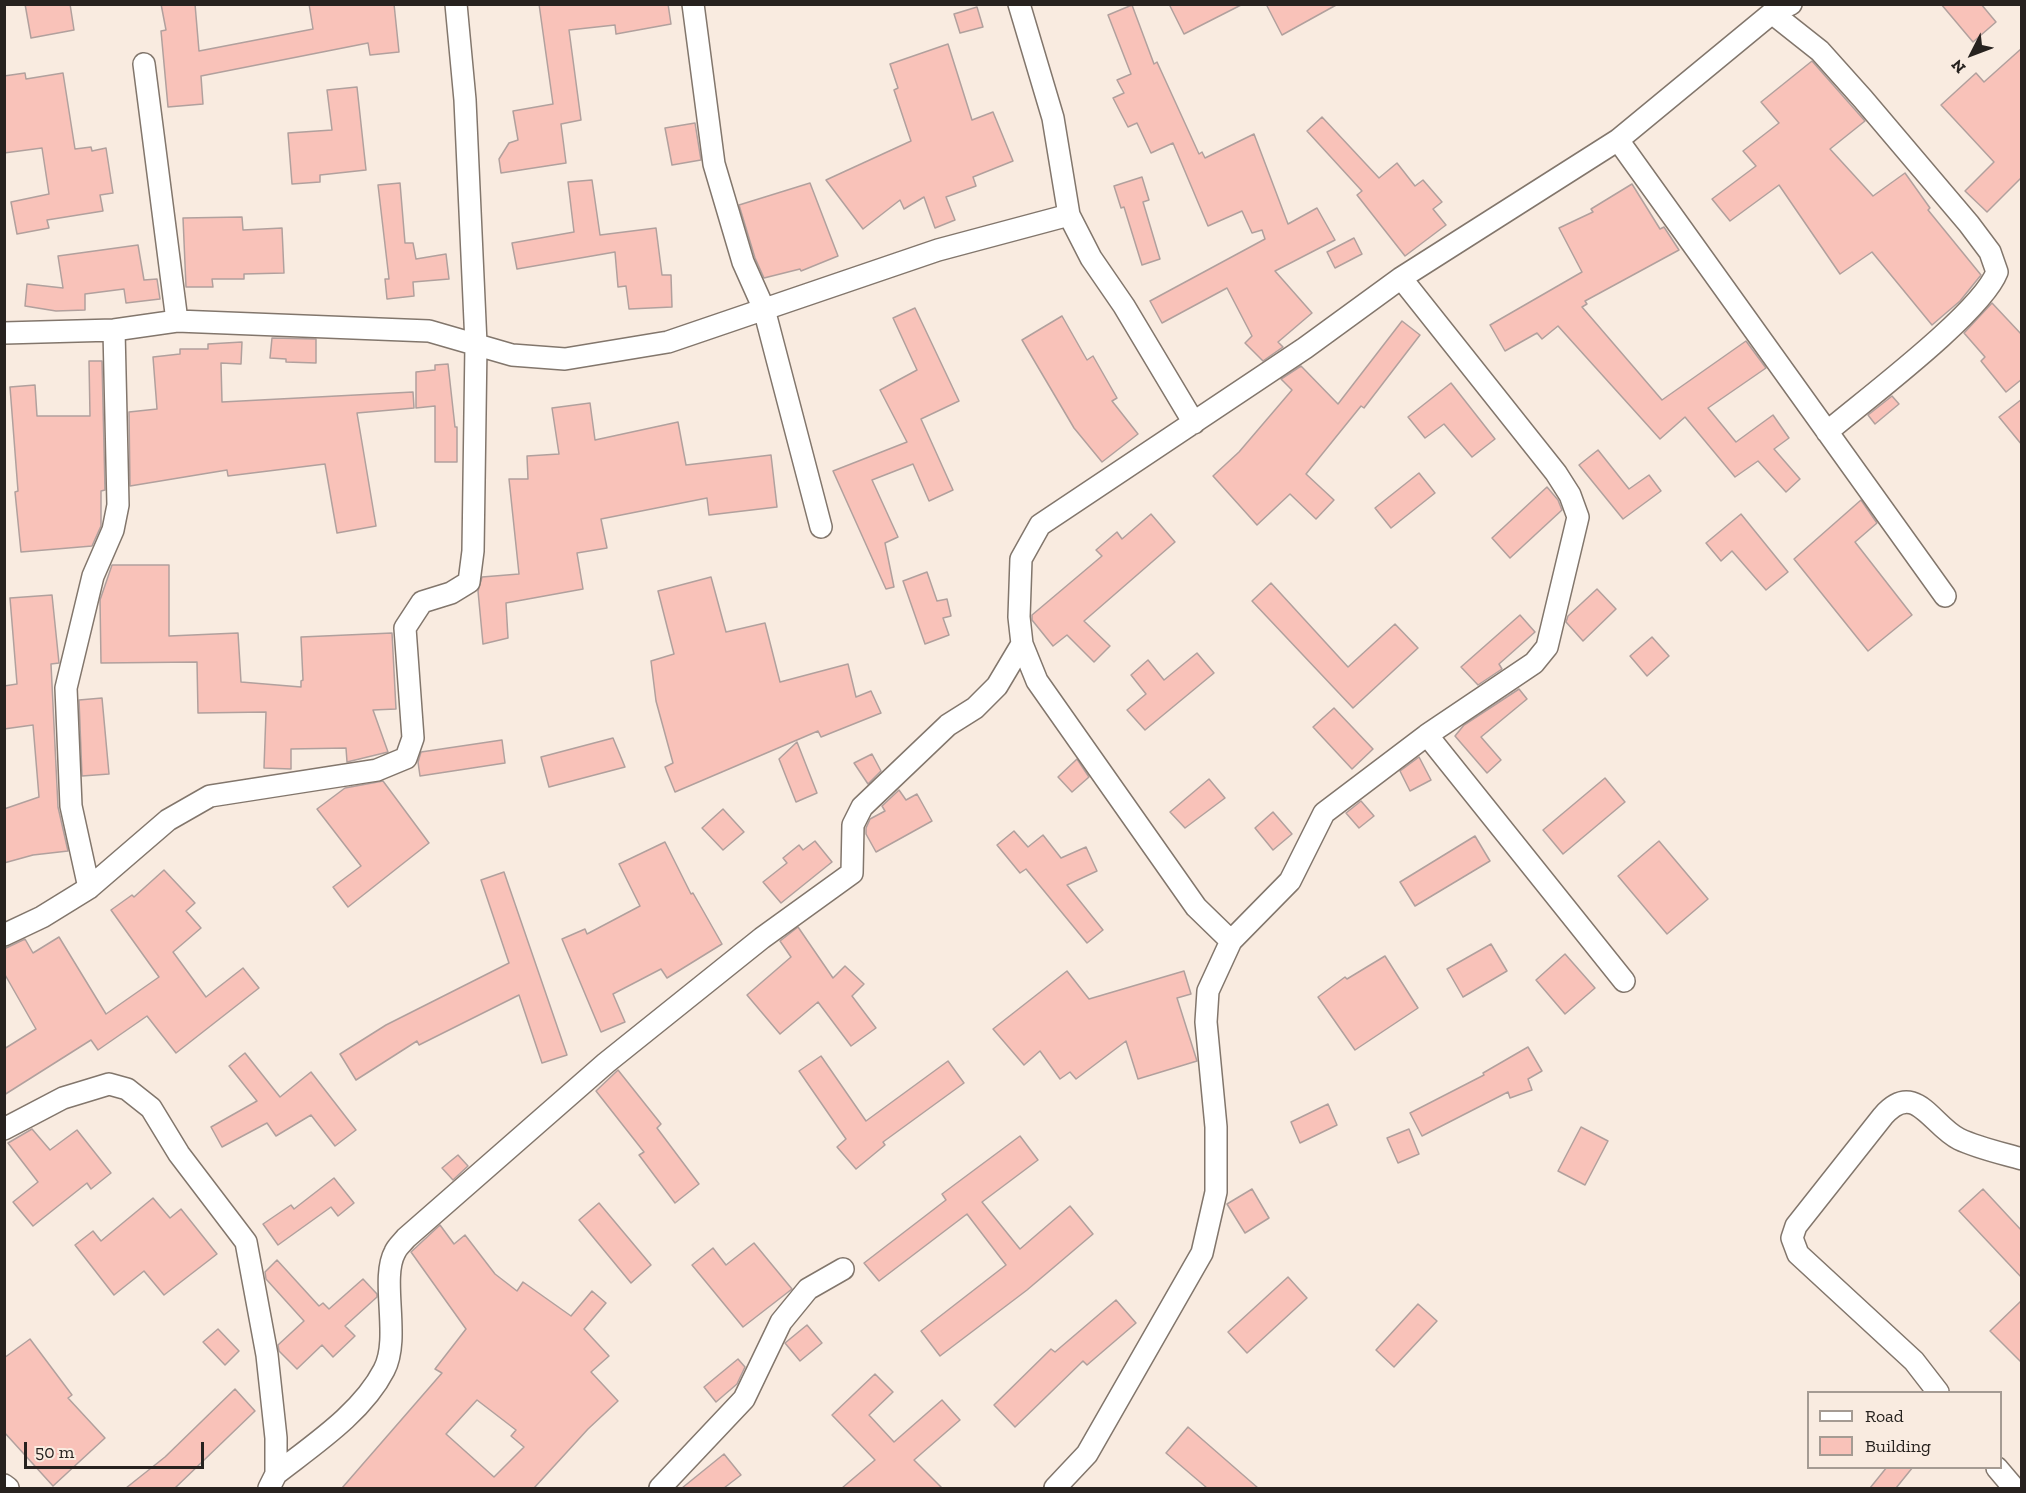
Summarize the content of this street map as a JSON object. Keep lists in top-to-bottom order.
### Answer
{
  "legend": ["Road", "Building"],
  "scale_bar": "50 m",
  "north": "bottom left"
}
